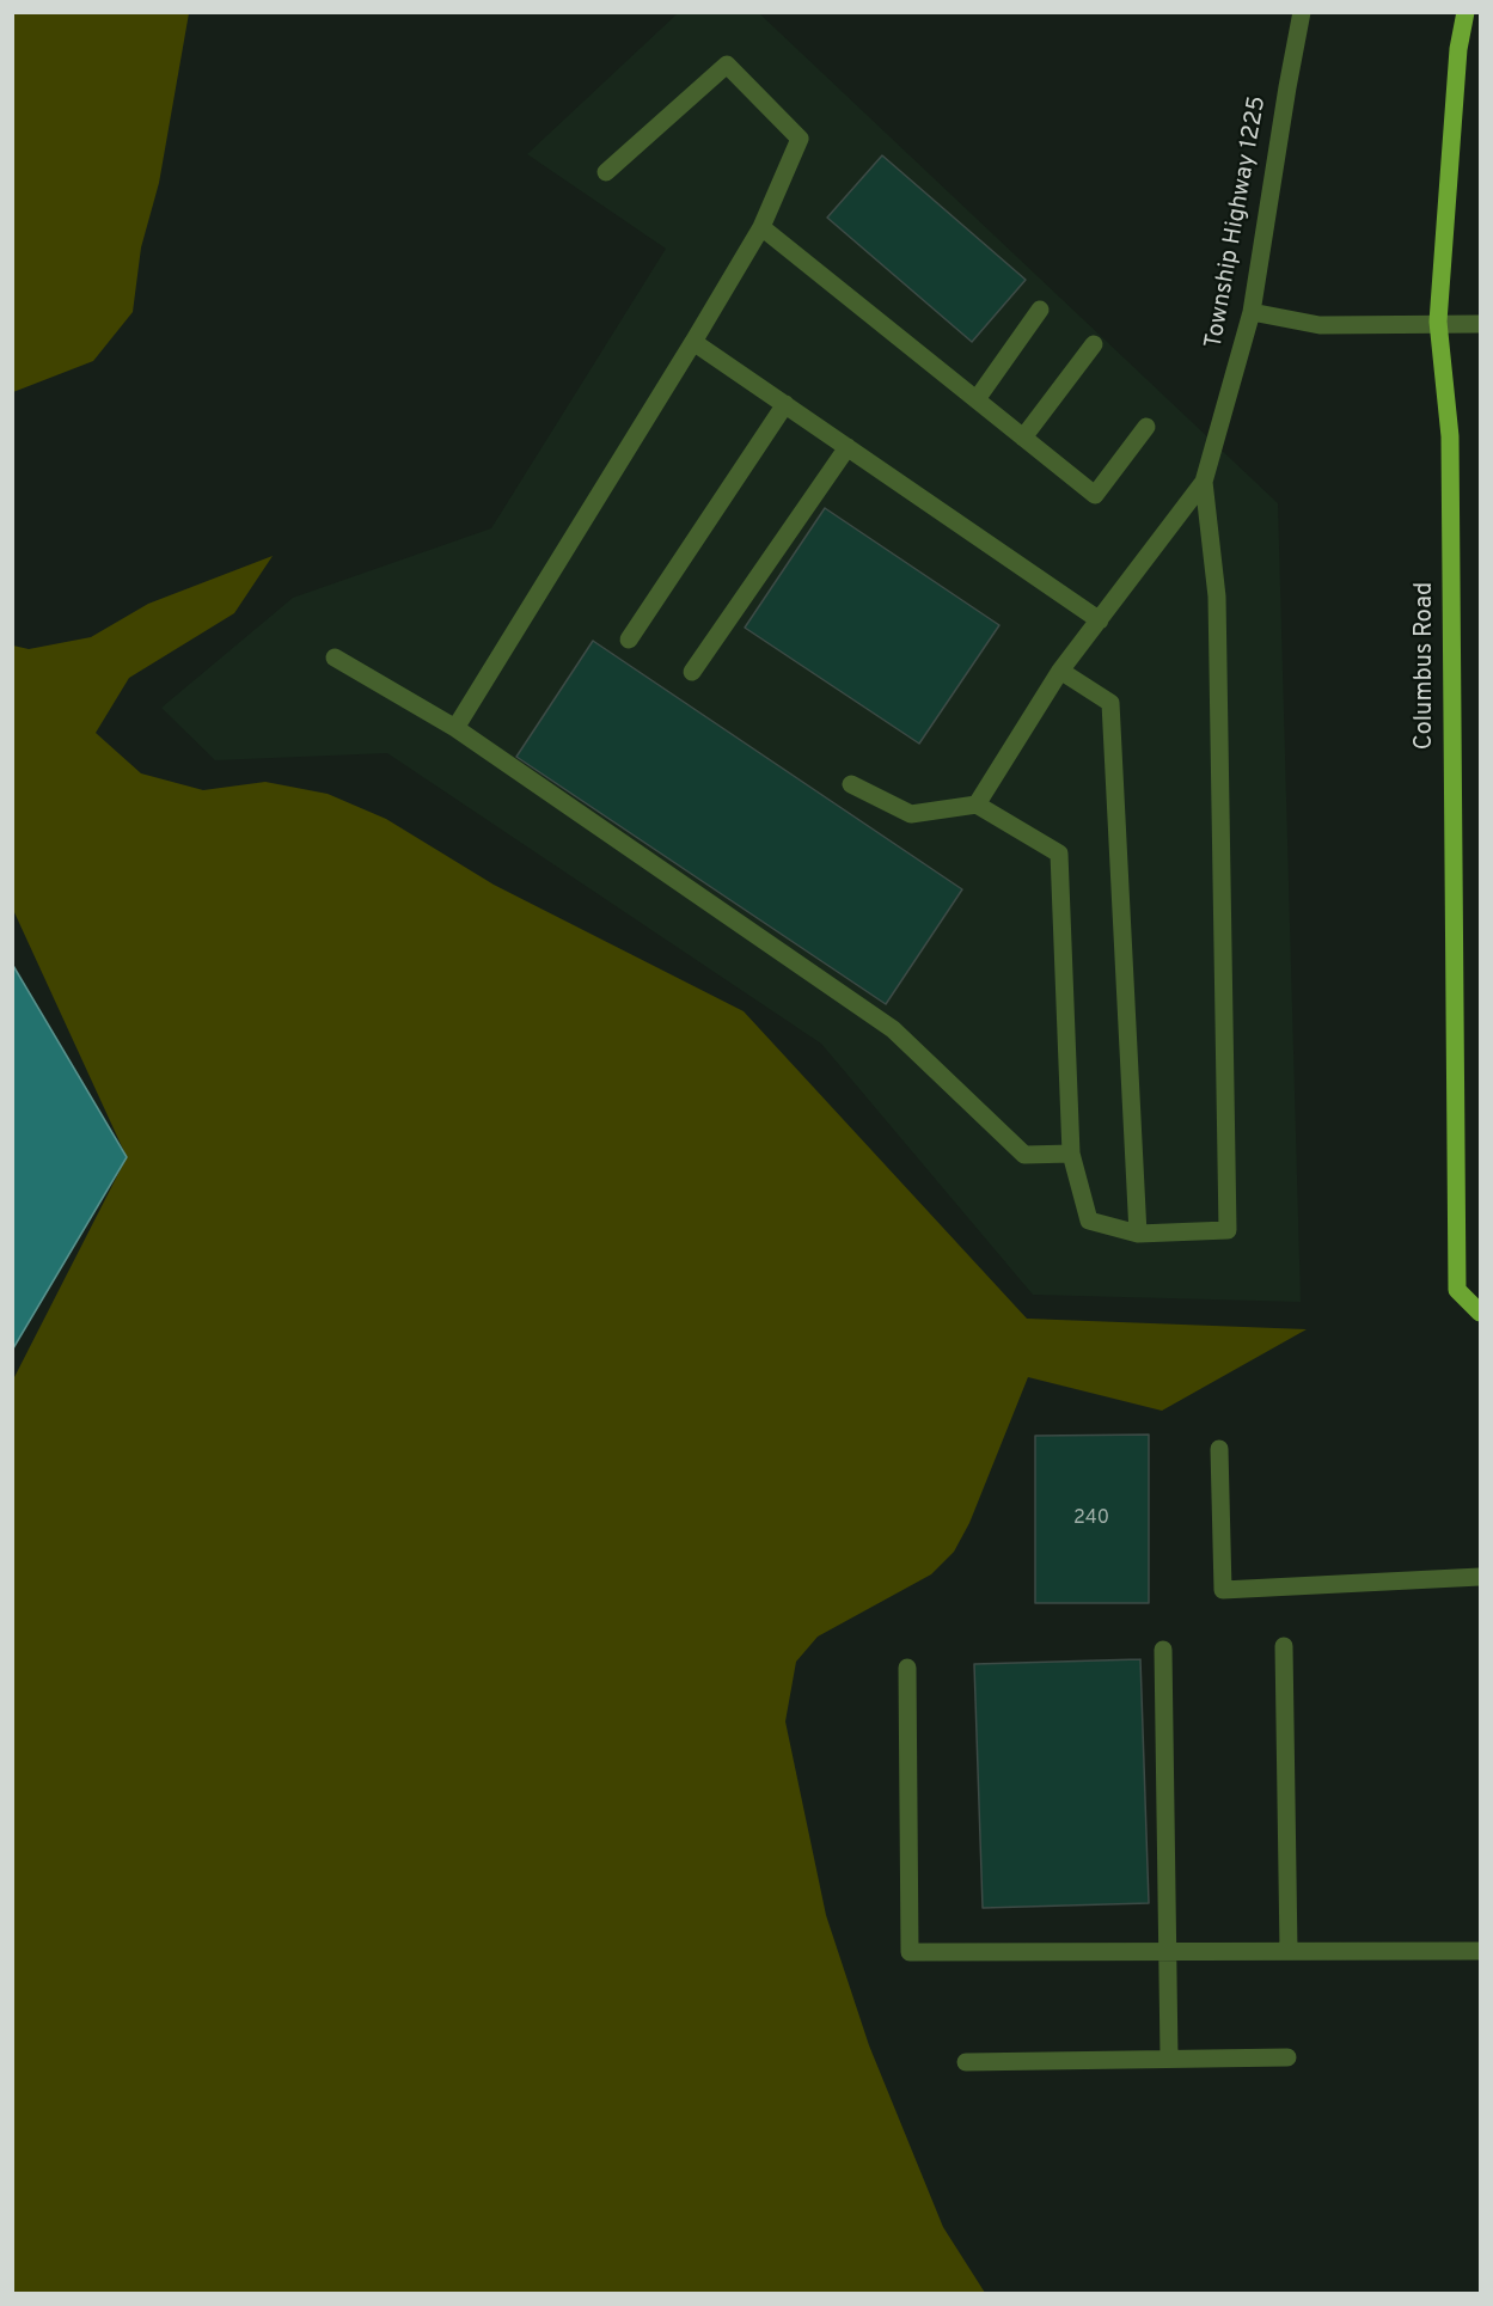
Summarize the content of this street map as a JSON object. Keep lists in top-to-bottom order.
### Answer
{
  "streets": {
    "main road": ["Columbus Road"],
    "street": ["Township Highway 1225"]
  },
  "house_numbers": ["240"]
}
